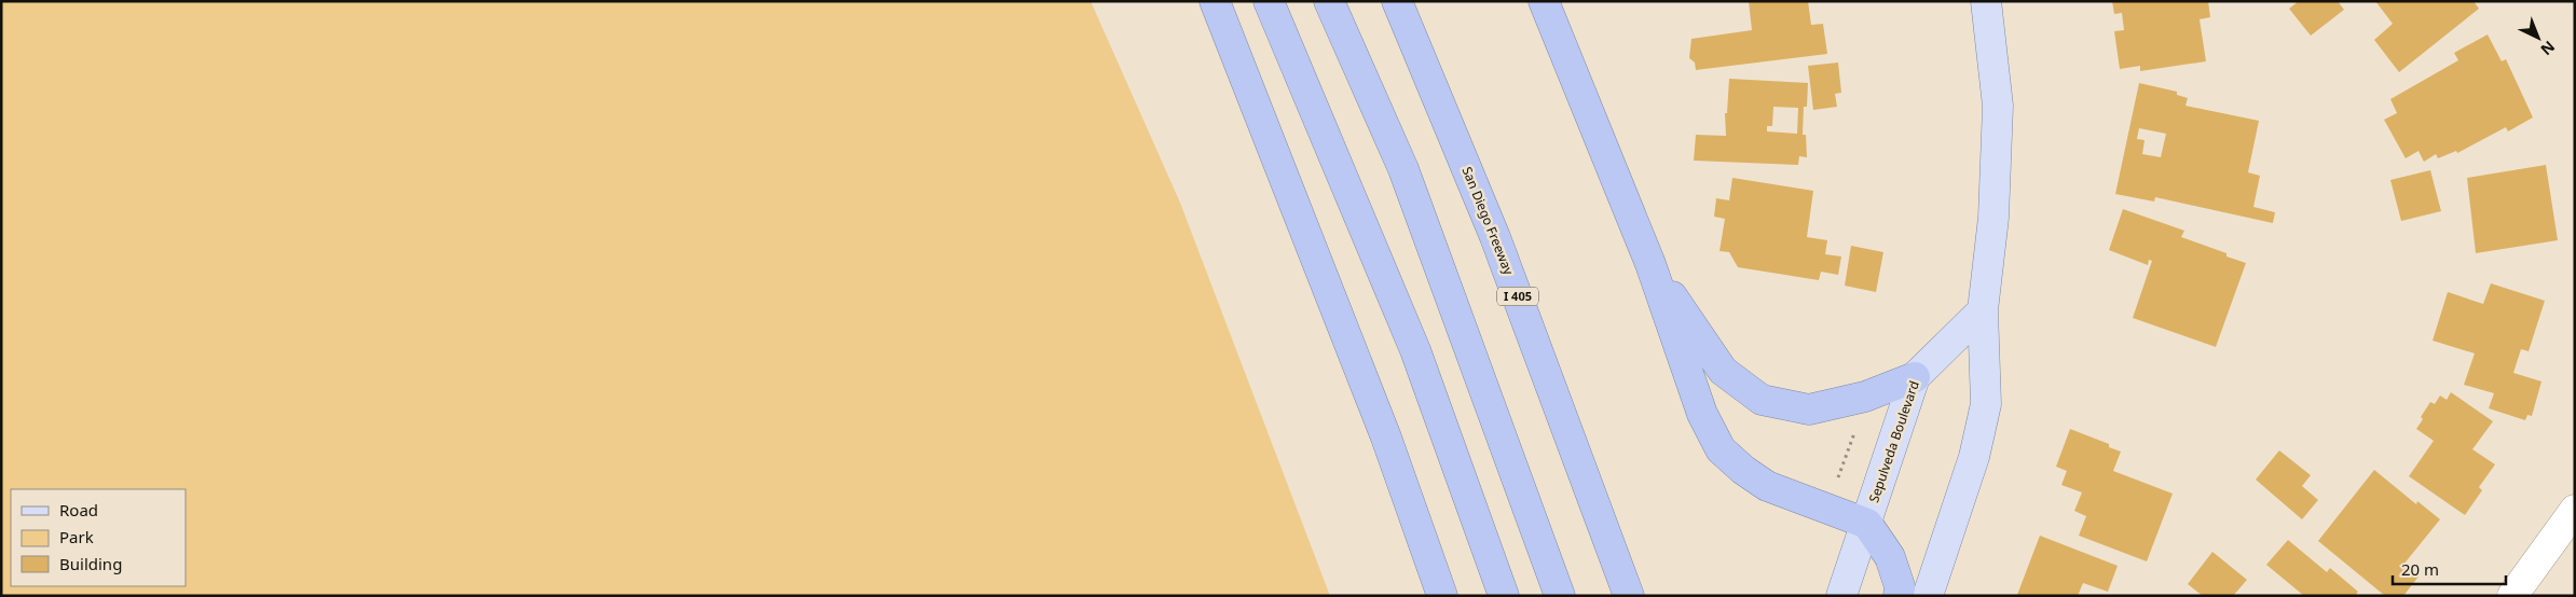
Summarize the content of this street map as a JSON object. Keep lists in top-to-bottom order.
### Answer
{
  "streets": {
    "highway": ["San Diego Freeway", "I 405"],
    "main road": ["Sepulveda Boulevard"]
  },
  "legend": ["Road", "Park", "Building"],
  "scale_bar": "20 m",
  "north": "bottom right"
}
